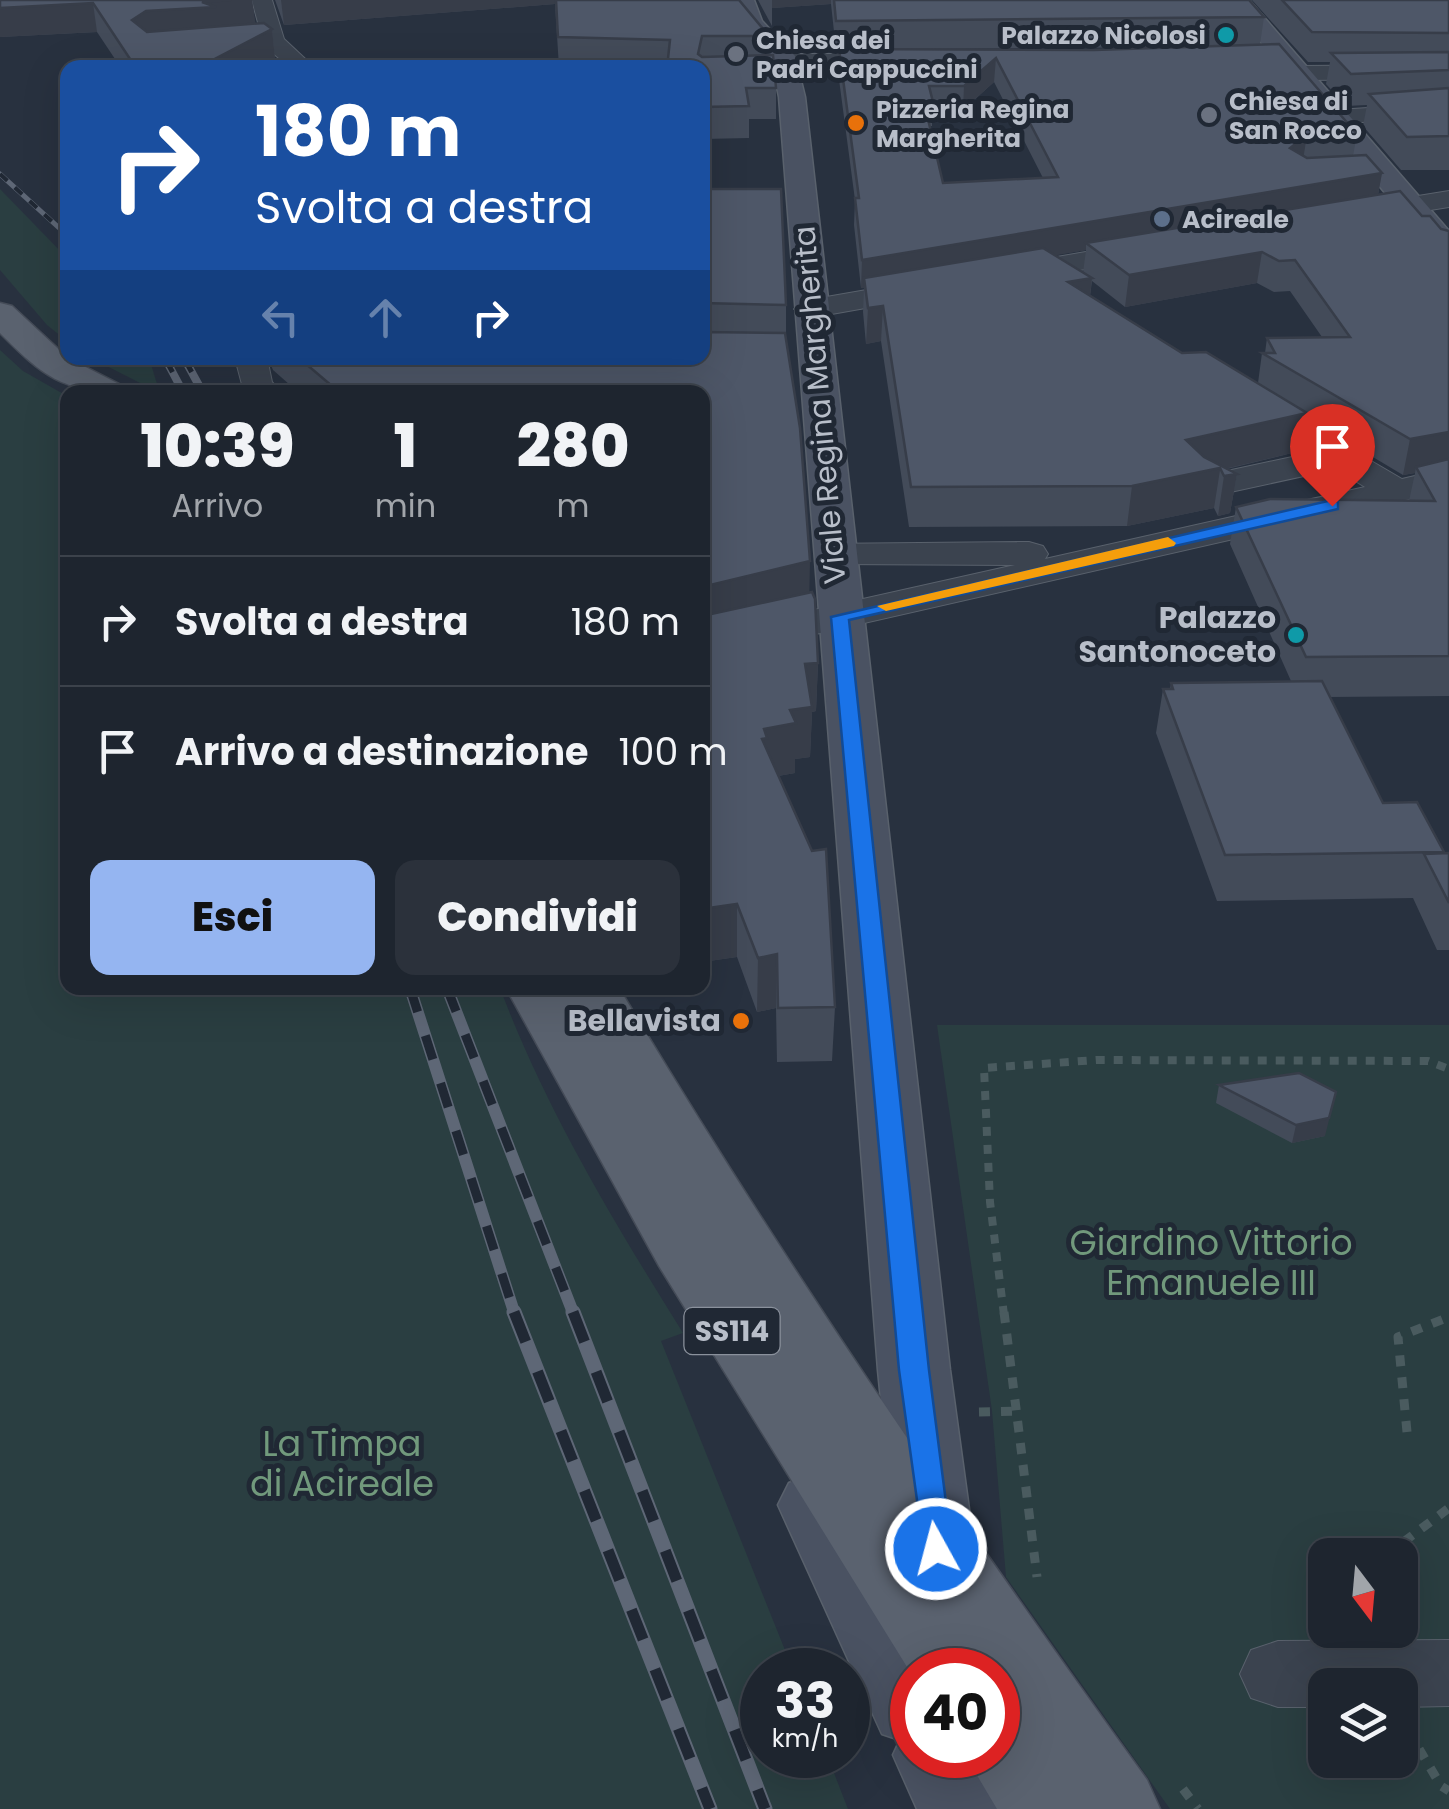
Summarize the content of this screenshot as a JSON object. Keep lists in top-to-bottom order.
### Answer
{
  "streets": {
    "main road": ["SS114"],
    "street": ["Viale Regina Margherita"]
  },
  "crossings": [
    ["Viale Regina Margherita", "SS114"]
  ],
  "parks": ["Giardino Vittorio Emanuele III", "La Timpa di Acireale"],
  "places": [
    "Palazzo Nicolosi",
    "Chiesa dei Padri Cappuccini",
    "Chiesa di San Rocco",
    "Pizzeria Regina Margherita",
    "Acireale",
    "Palazzo Santonoceto",
    "Bellavista"
  ],
  "north": "bottom",
  "page": {
    "turn": ["180 m", "Svolta a destra"],
    "eta": [
      "10:39",
      "Arrivo",
      "1",
      "min",
      "280",
      "m"
    ],
    "list": [
      {
        "name": "Svolta a destra",
        "value": "180 m"
      },
      {
        "name": "Arrivo a destinazione",
        "value": "100 m"
      }
    ],
    "buttons": ["Esci", "Condividi"],
    "speed": "33 km/h",
    "limit": "40"
  }
}
